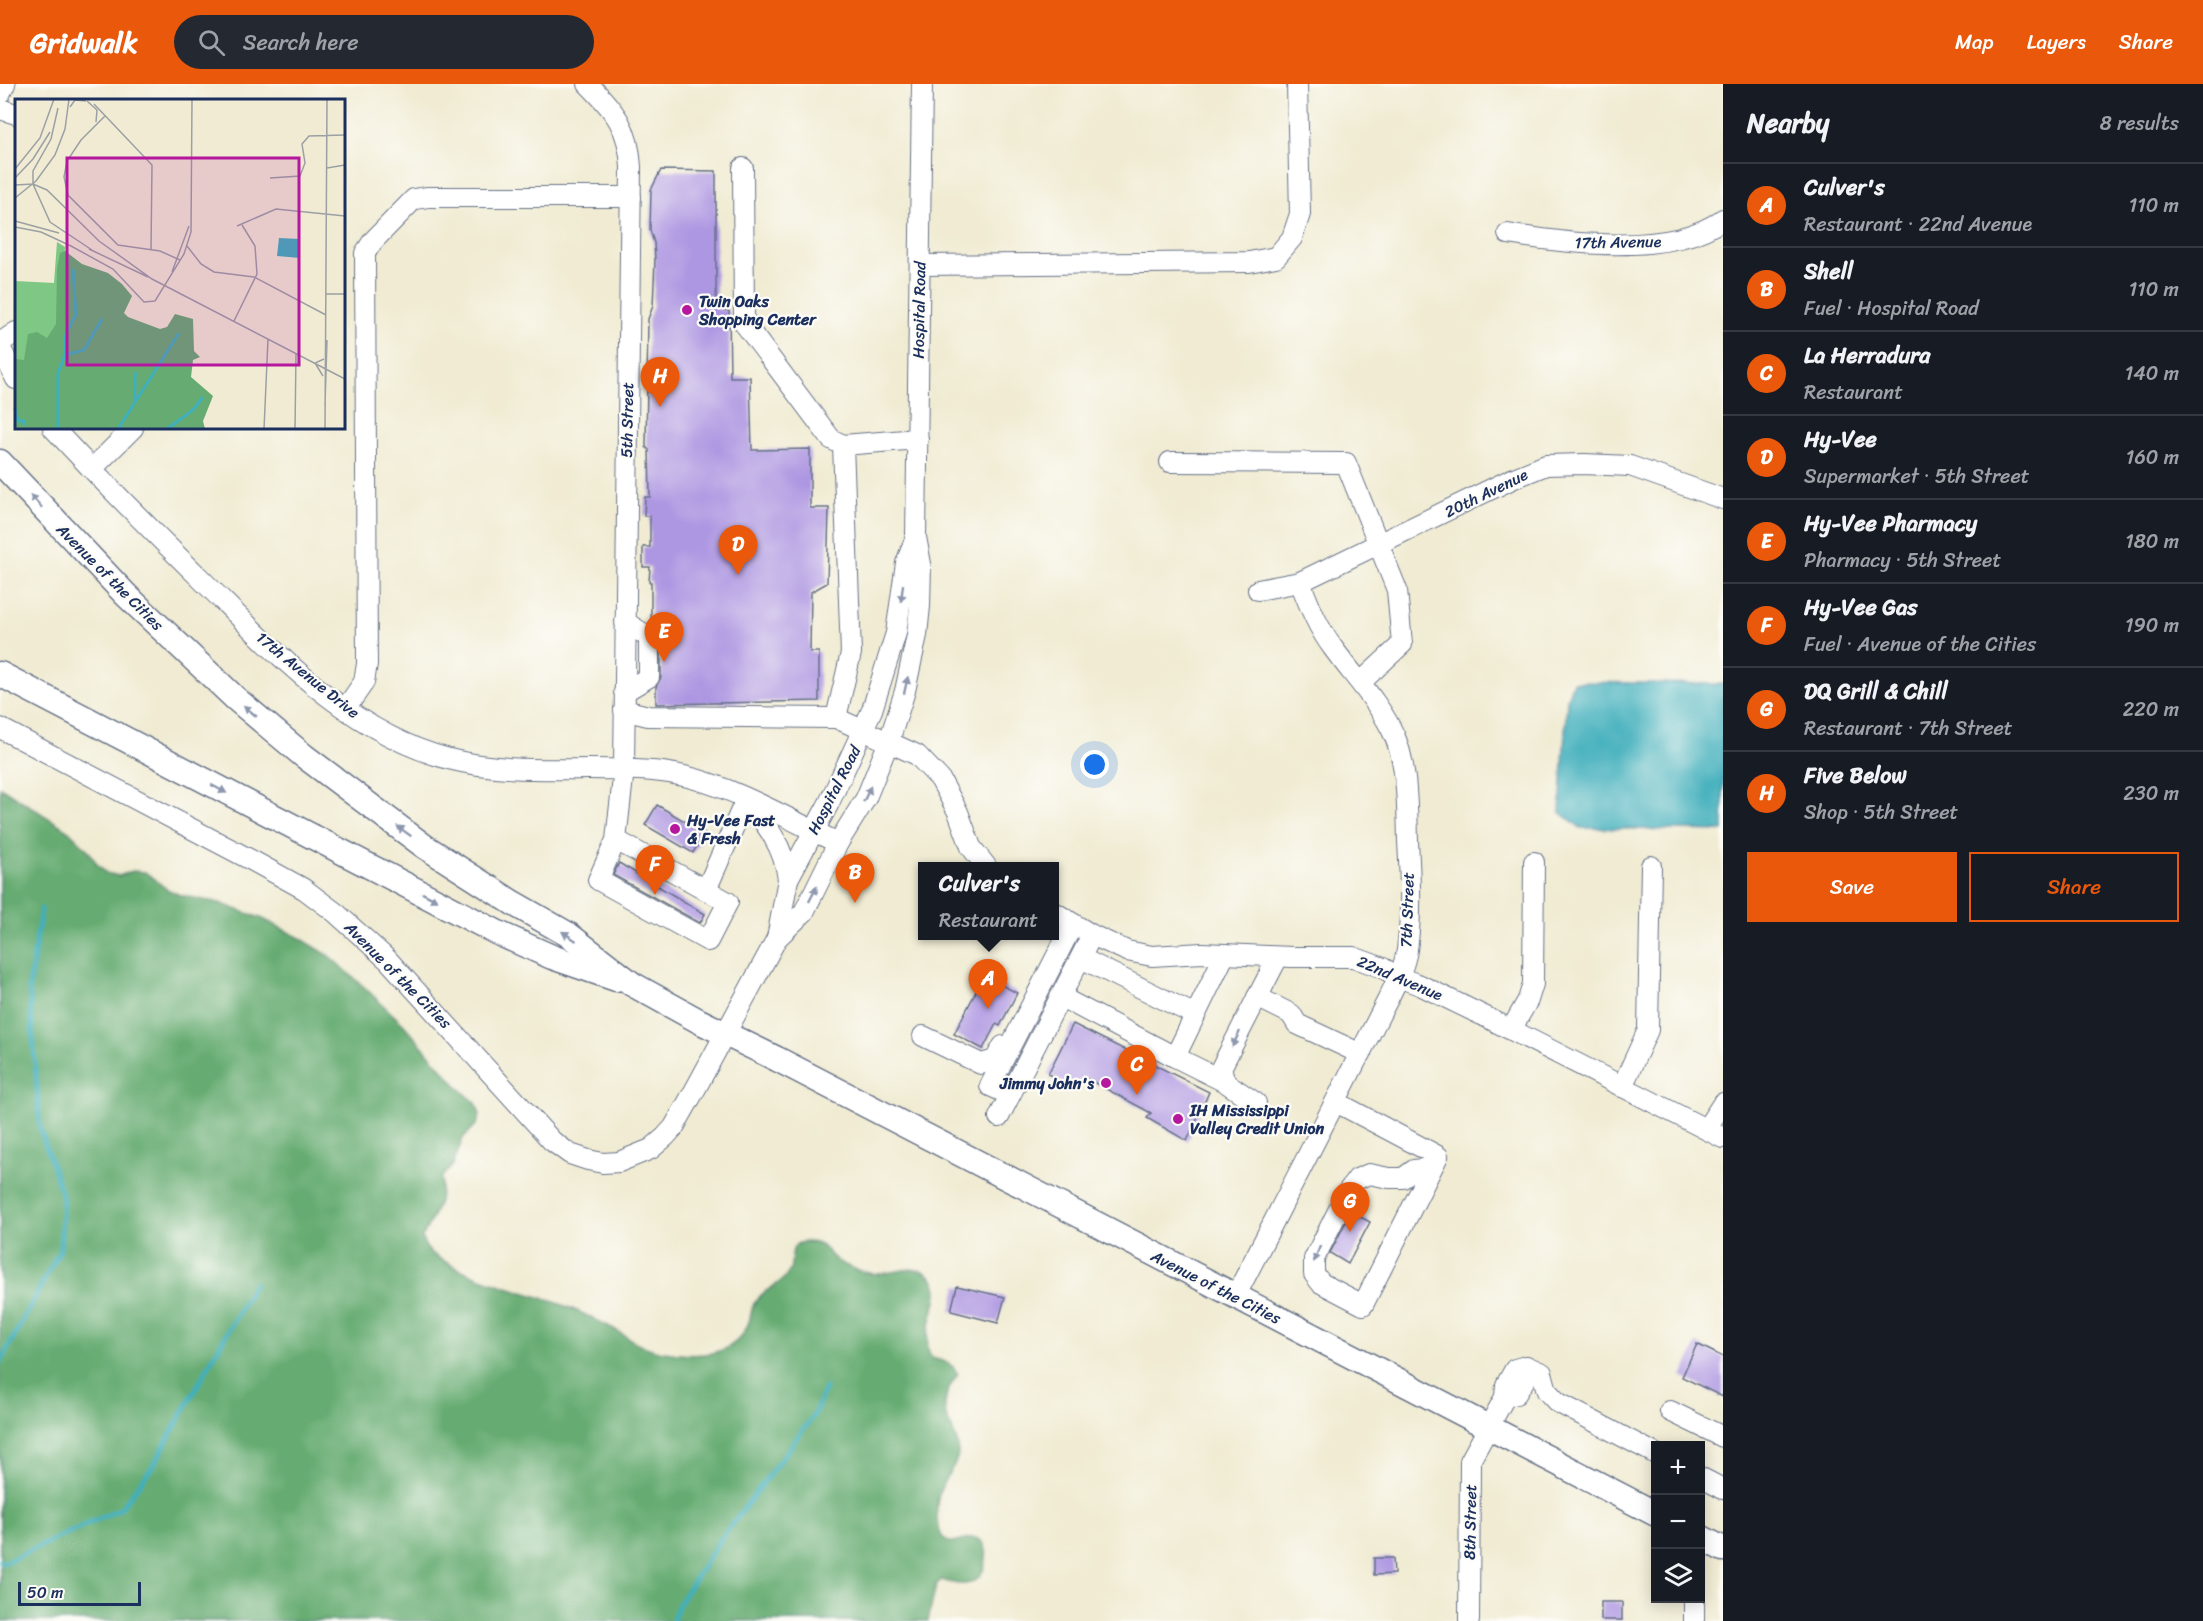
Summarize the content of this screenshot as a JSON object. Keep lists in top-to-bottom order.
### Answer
{
  "streets": {
    "main road": ["Avenue of the Cities"],
    "street": [
      "17th Avenue",
      "Hospital Road",
      "5th Street",
      "20th Avenue",
      "17th Avenue Drive",
      "7th Street",
      "22nd Avenue",
      "8th Street"
    ]
  },
  "crossings": [
    ["Hospital Road", "Avenue of the Cities"],
    ["Hospital Road", "17th Avenue Drive"],
    ["5th Street", "17th Avenue Drive"],
    ["20th Avenue", "7th Street"],
    ["Avenue of the Cities", "7th Street"],
    ["Avenue of the Cities", "8th Street"],
    ["7th Street", "22nd Avenue"]
  ],
  "places": [
    "Twin Oaks Shopping Center",
    "Hy-Vee Fast & Fresh",
    "Jimmy John's",
    "IH Mississippi Valley Credit Union"
  ],
  "scale_bar": "50 m",
  "page": {
    "header": "Gridwalk",
    "search": "Search here",
    "nav": ["Map", "Layers", "Share"],
    "heading": ["Nearby", "8 results"],
    "list": [
      {
        "mark": "A",
        "name": "Culver's",
        "note": "Restaurant · 22nd Avenue",
        "value": "110 m"
      },
      {
        "mark": "B",
        "name": "Shell",
        "note": "Fuel · Hospital Road",
        "value": "110 m"
      },
      {
        "mark": "C",
        "name": "La Herradura",
        "note": "Restaurant",
        "value": "140 m"
      },
      {
        "mark": "D",
        "name": "Hy-Vee",
        "note": "Supermarket · 5th Street",
        "value": "160 m"
      },
      {
        "mark": "E",
        "name": "Hy-Vee Pharmacy",
        "note": "Pharmacy · 5th Street",
        "value": "180 m"
      },
      {
        "mark": "F",
        "name": "Hy-Vee Gas",
        "note": "Fuel · Avenue of the Cities",
        "value": "190 m"
      },
      {
        "mark": "G",
        "name": "DQ Grill & Chill",
        "note": "Restaurant · 7th Street",
        "value": "220 m"
      },
      {
        "mark": "H",
        "name": "Five Below",
        "note": "Shop · 5th Street",
        "value": "230 m"
      }
    ],
    "pins": [
      "H",
      "D",
      "E",
      "F",
      "B",
      "A",
      "C",
      "G"
    ],
    "buttons": ["Save", "Share"],
    "popup": ["Culver's", "Restaurant"],
    "map_buttons": ["+", "−"],
    "scale": "50 m"
  }
}
